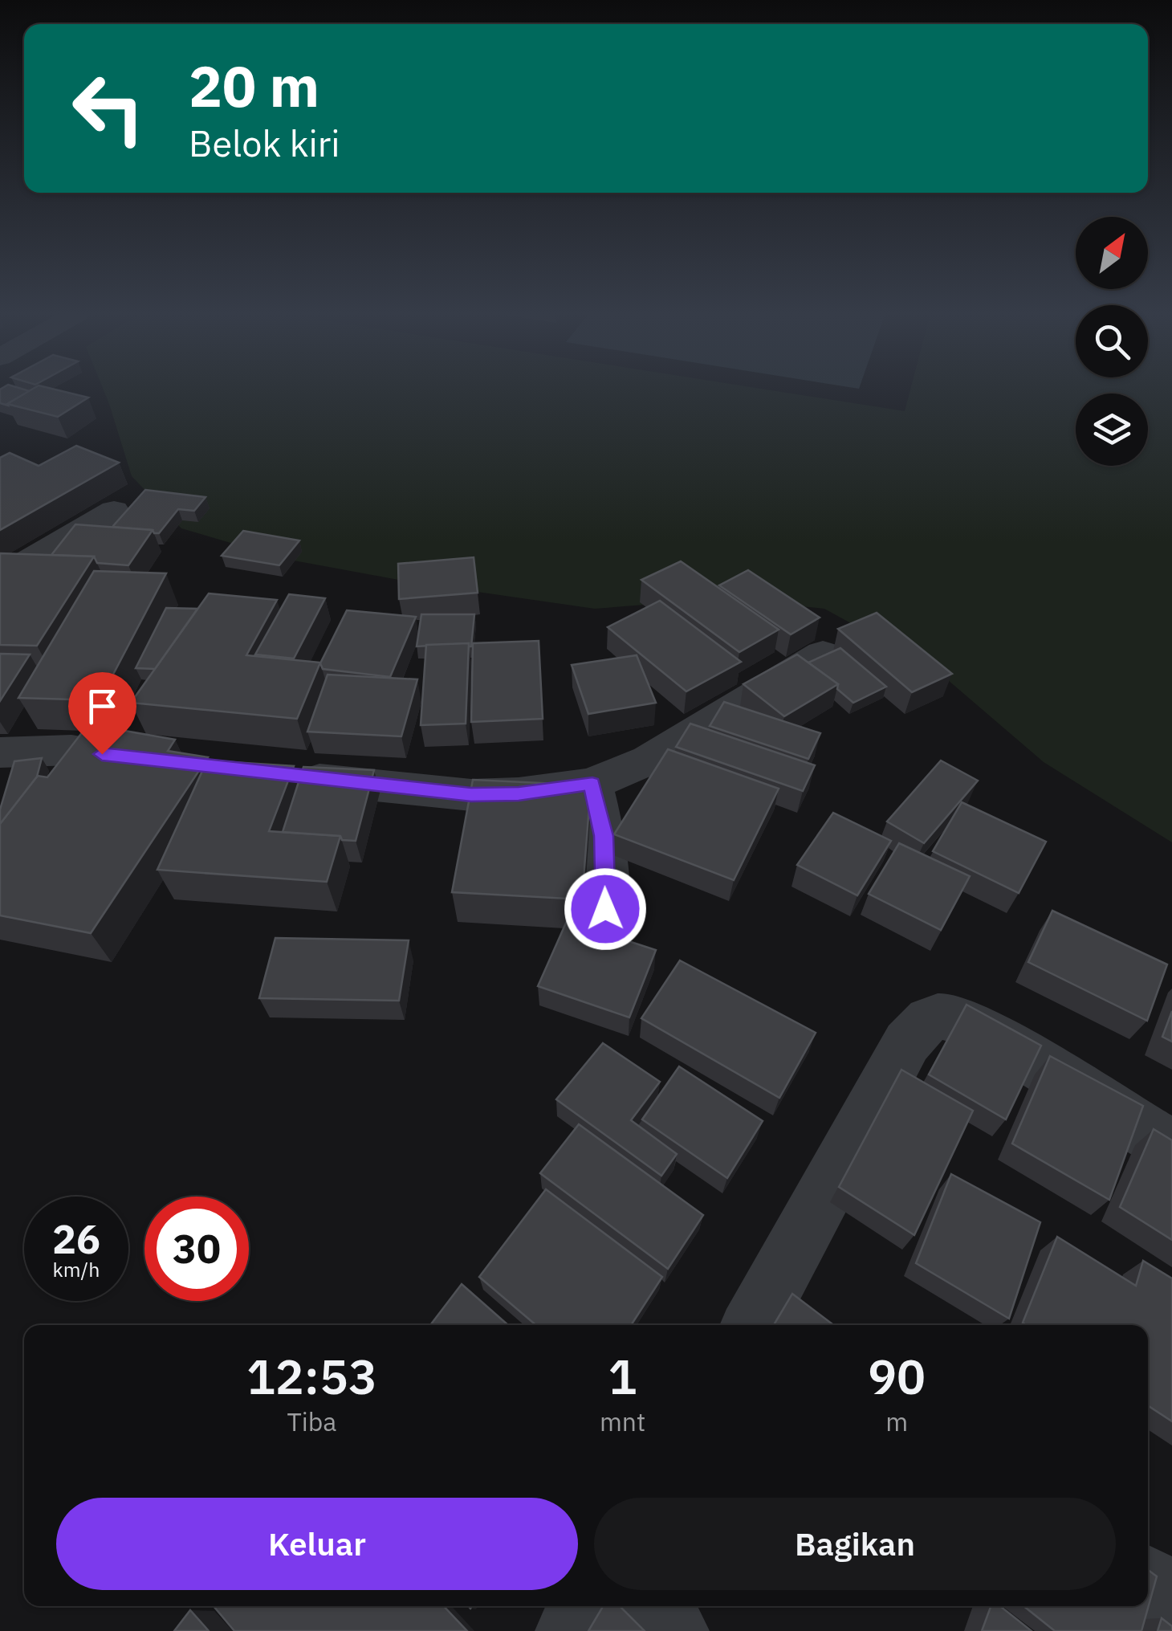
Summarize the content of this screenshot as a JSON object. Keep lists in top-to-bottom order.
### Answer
{
  "north": "top right",
  "page": {
    "turn": ["20 m", "Belok kiri"],
    "speed": "26 km/h",
    "limit": "30",
    "eta": [
      "12:53",
      "Tiba",
      "1",
      "mnt",
      "90",
      "m"
    ],
    "buttons": ["Keluar", "Bagikan"]
  }
}
